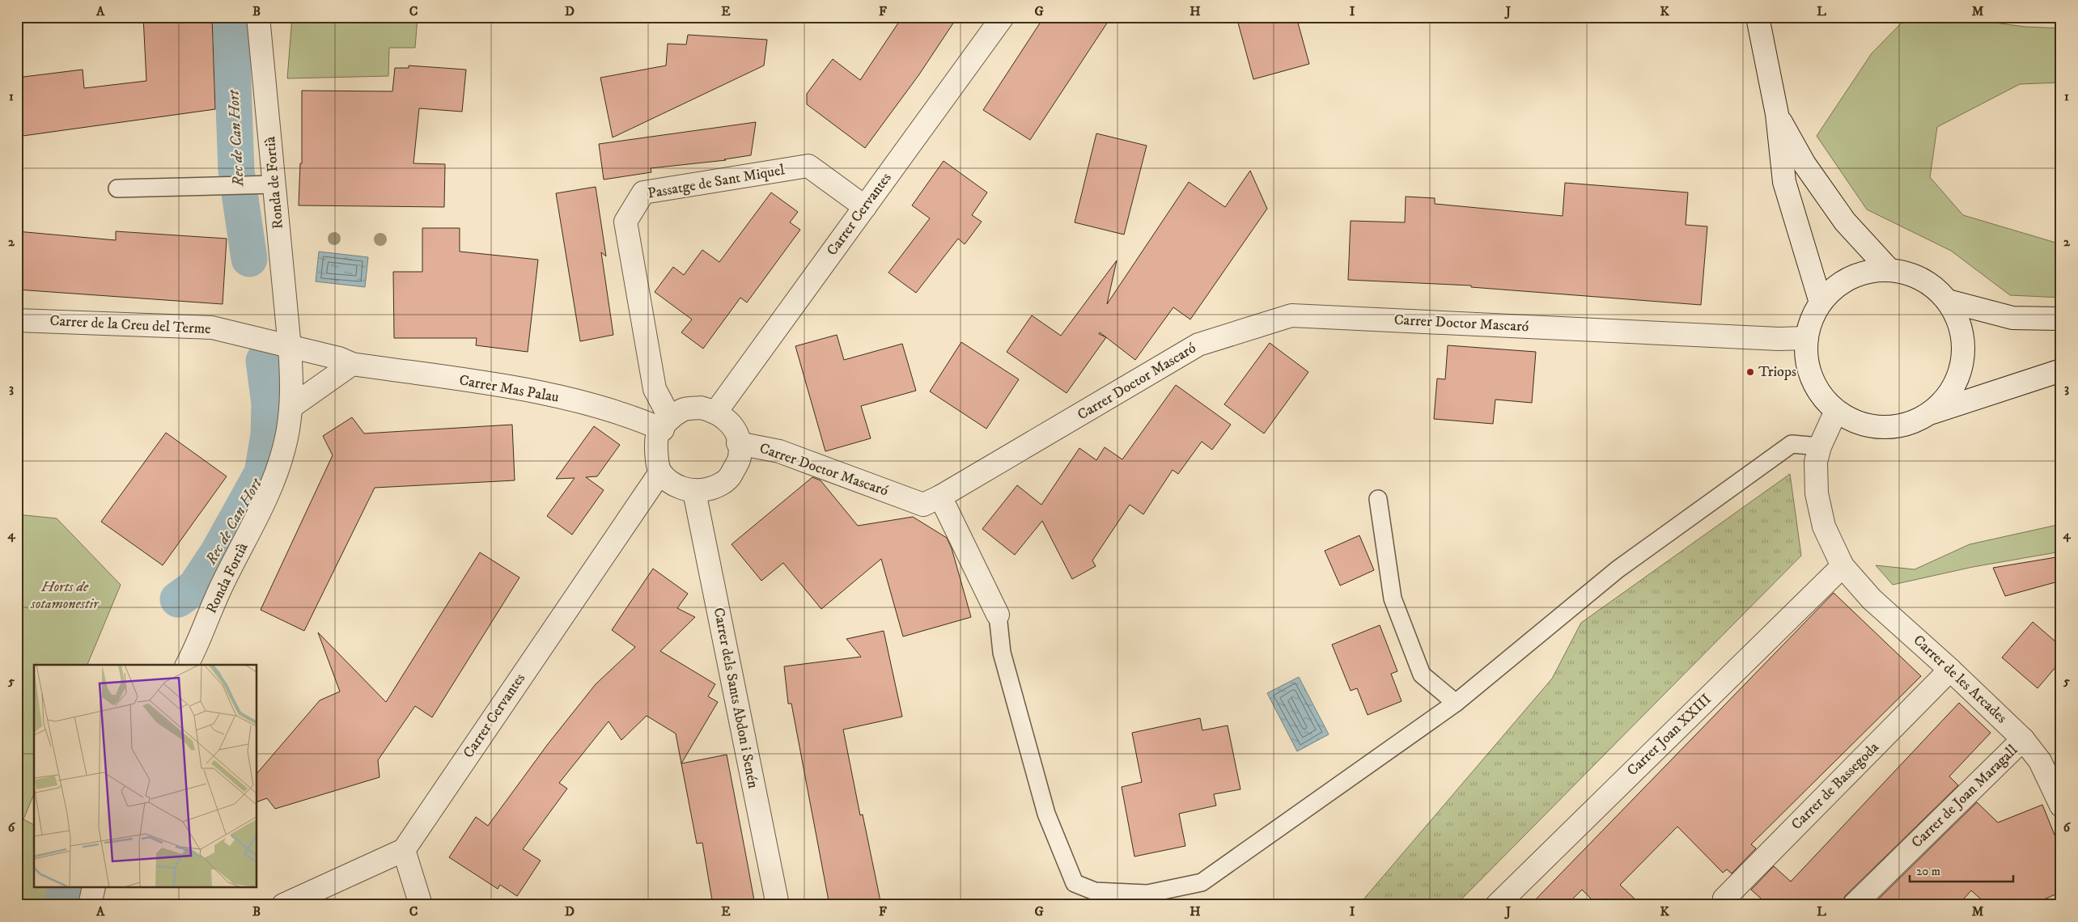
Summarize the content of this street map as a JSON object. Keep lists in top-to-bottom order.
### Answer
{
  "streets": {
    "street": [
      "Passatge de Sant Miquel",
      "Ronda de Fortià",
      "Carrer Cervantes",
      "Carrer Doctor Mascaró",
      "Carrer de la Creu del Terme",
      "Carrer Mas Palau",
      "Ronda Fortià",
      "Carrer de les Arcades",
      "Carrer dels Sants Abdon i Senén",
      "Carrer Joan XXIII",
      "Carrer de Bassegoda",
      "Carrer de Joan Maragall"
    ]
  },
  "crossings": [
    ["Passatge de Sant Miquel", "Carrer Cervantes"],
    ["Passatge de Sant Miquel", "Carrer Doctor Mascaró"],
    ["Passatge de Sant Miquel", "Carrer Mas Palau"],
    ["Passatge de Sant Miquel", "Carrer dels Sants Abdon i Senén"],
    ["Ronda de Fortià", "Carrer de la Creu del Terme"],
    ["Ronda de Fortià", "Carrer Mas Palau"],
    ["Ronda de Fortià", "Ronda Fortià"],
    ["Carrer Cervantes", "Carrer Doctor Mascaró"],
    ["Carrer Cervantes", "Carrer Mas Palau"],
    ["Carrer Cervantes", "Carrer dels Sants Abdon i Senén"],
    ["Carrer Doctor Mascaró", "Carrer Mas Palau"],
    ["Carrer Doctor Mascaró", "Carrer dels Sants Abdon i Senén"],
    ["Carrer de la Creu del Terme", "Carrer Mas Palau"],
    ["Carrer de la Creu del Terme", "Ronda Fortià"],
    ["Carrer Mas Palau", "Ronda Fortià"],
    ["Carrer Mas Palau", "Carrer dels Sants Abdon i Senén"],
    ["Carrer de les Arcades", "Carrer Joan XXIII"],
    ["Carrer de les Arcades", "Carrer de Bassegoda"],
    ["Carrer de les Arcades", "Carrer de Joan Maragall"]
  ],
  "water": ["Rec de Can Hort"],
  "parks": ["Horts de sotamonestir"],
  "places": ["Triops"],
  "scale_bar": "20 m",
  "grid": {
    "columns": [
      "A",
      "B",
      "C",
      "D",
      "E",
      "F",
      "G",
      "H",
      "I",
      "J",
      "K",
      "L",
      "M"
    ],
    "rows": [
      "1",
      "2",
      "3",
      "4",
      "5",
      "6"
    ]
  }
}
